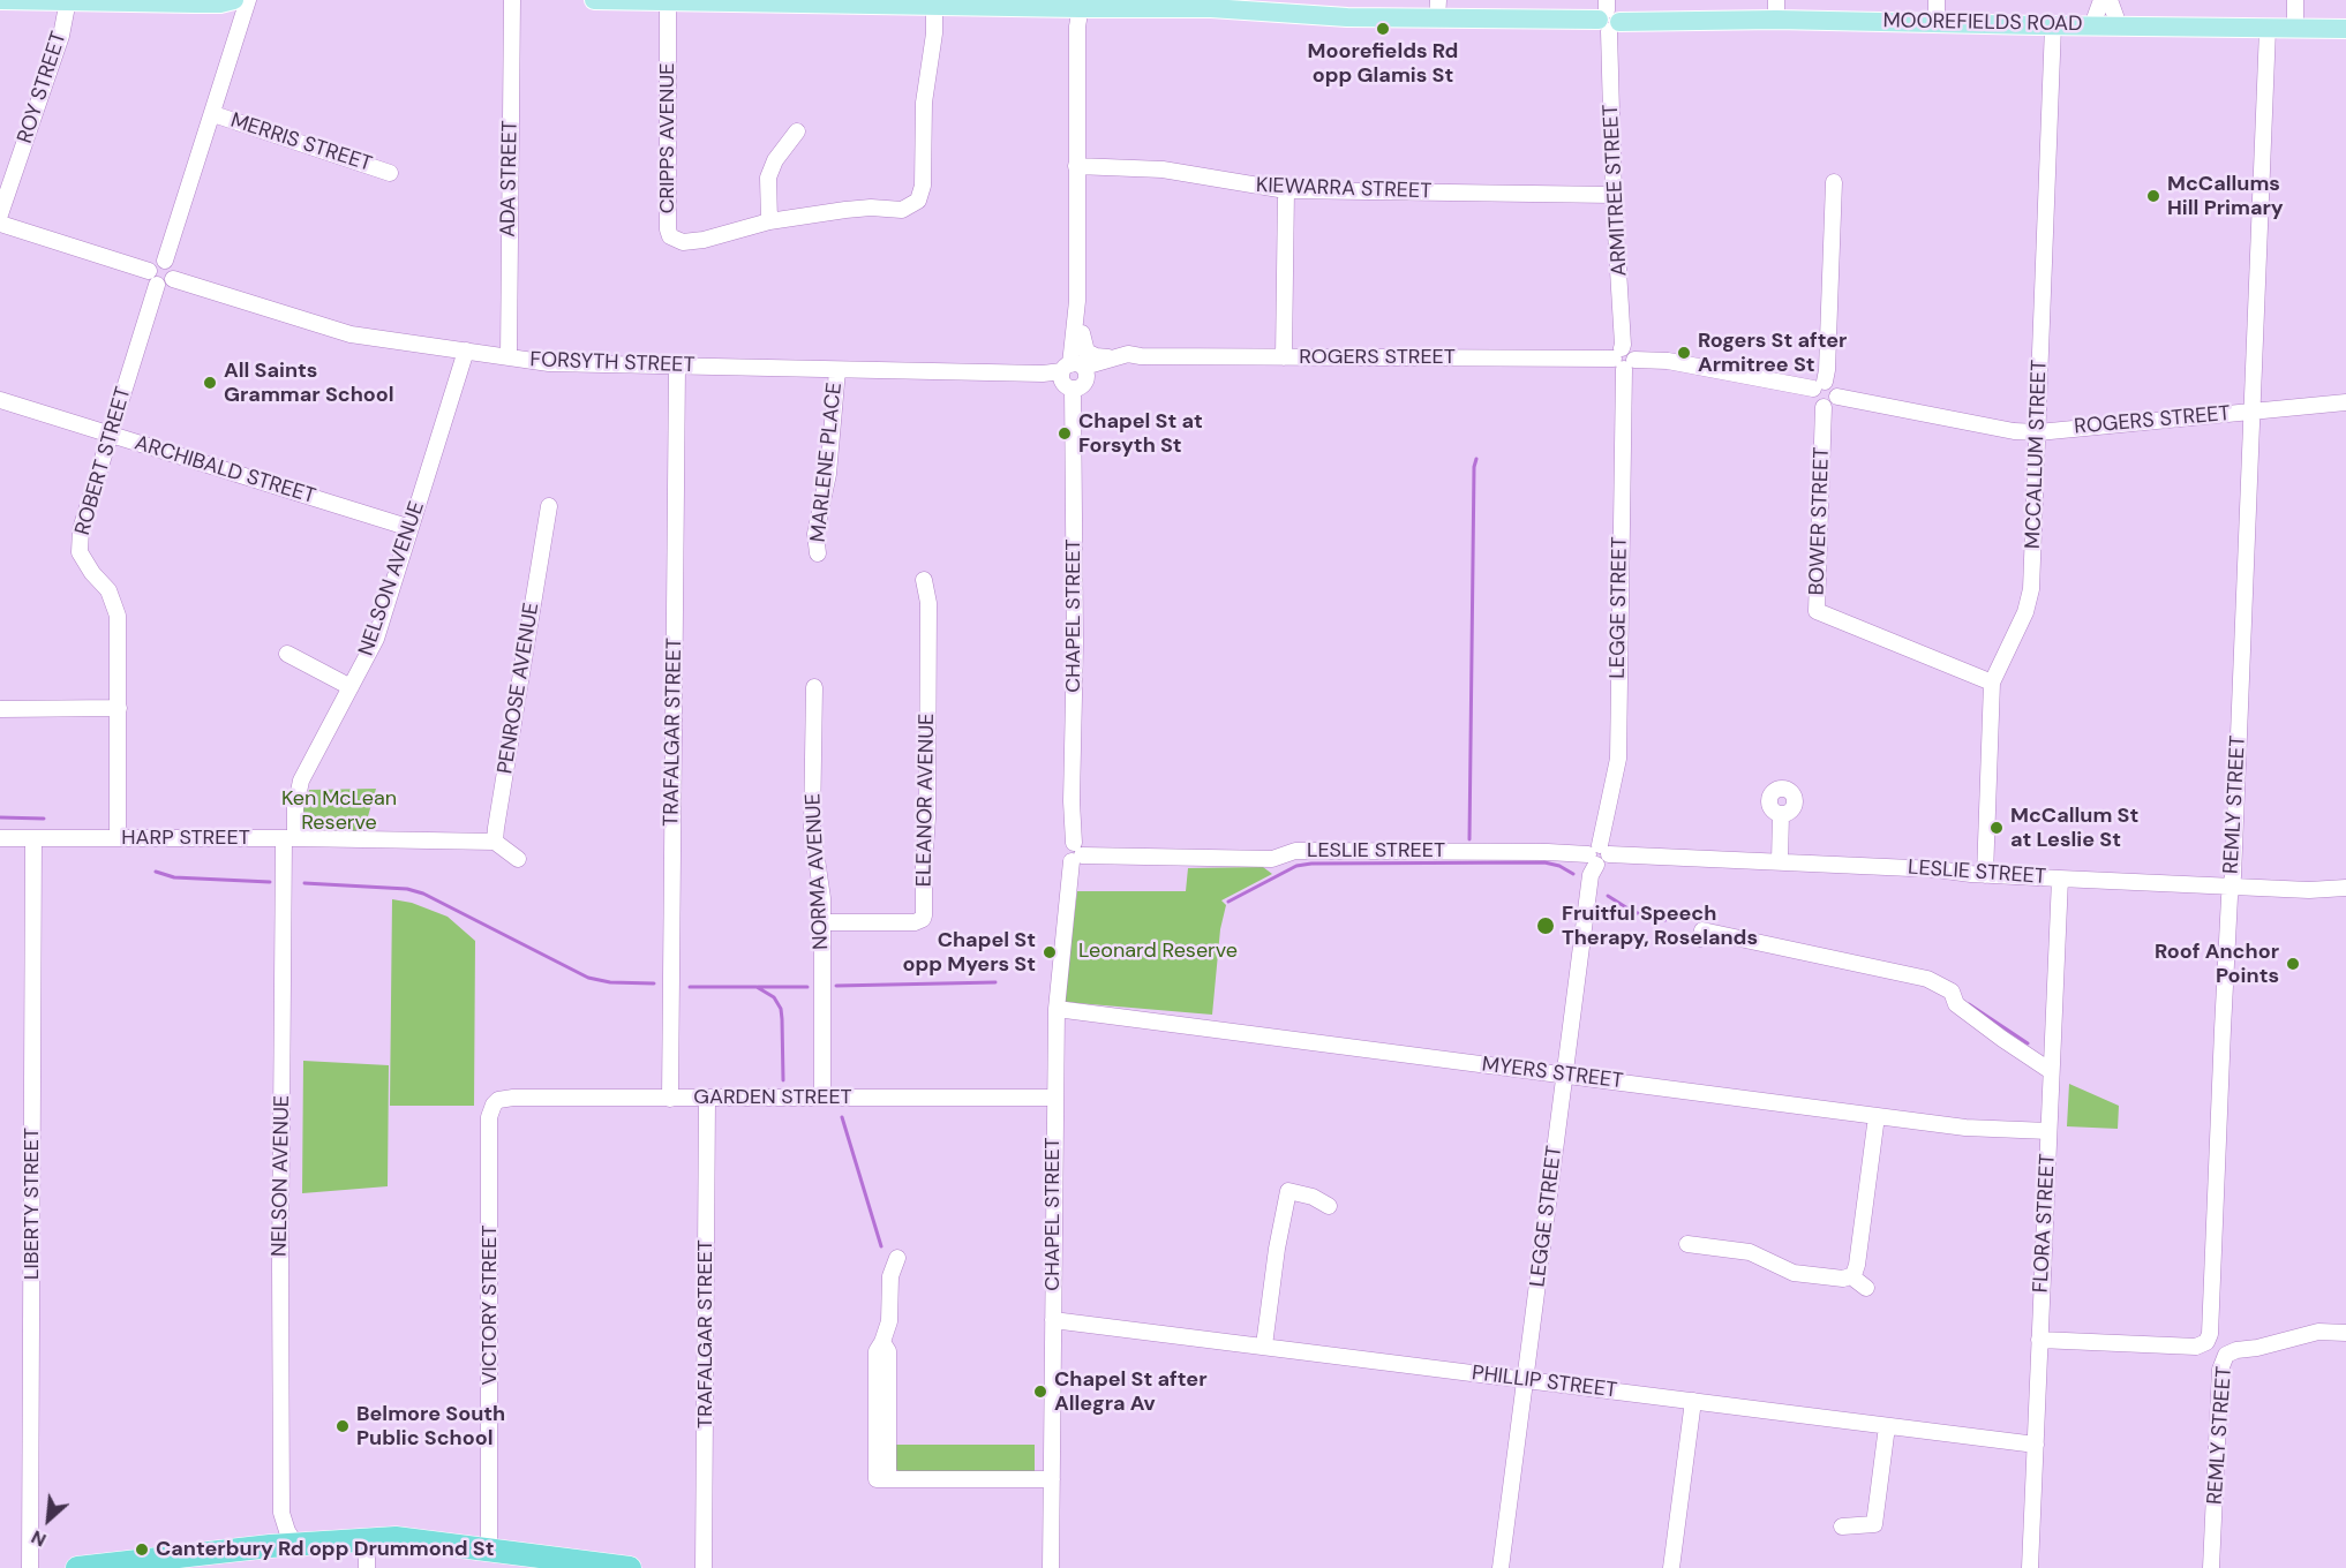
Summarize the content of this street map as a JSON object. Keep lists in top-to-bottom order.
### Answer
{
  "streets": {
    "main road": ["MOOREFIELDS ROAD"],
    "street": [
      "ROY STREET",
      "CRIPPS AVENUE",
      "MERRIS STREET",
      "ADA STREET",
      "KIEWARRA STREET",
      "ARMITREE STREET",
      "ROGERS STREET",
      "FORSYTH STREET",
      "MCCALLUM STREET",
      "ROBERT STREET",
      "MARLENE PLACE",
      "ARCHIBALD STREET",
      "BOWER STREET",
      "NELSON AVENUE",
      "LEGGE STREET",
      "CHAPEL STREET",
      "PENROSE AVENUE",
      "TRAFALGAR STREET",
      "ELEANOR AVENUE",
      "REMLY STREET",
      "HARP STREET",
      "LESLIE STREET",
      "NORMA AVENUE",
      "MYERS STREET",
      "GARDEN STREET",
      "LIBERTY STREET",
      "FLORA STREET",
      "VICTORY STREET",
      "PHILLIP STREET"
    ]
  },
  "crossings": [
    ["MOOREFIELDS ROAD", "CRIPPS AVENUE"],
    ["MOOREFIELDS ROAD", "ARMITREE STREET"],
    ["MOOREFIELDS ROAD", "MCCALLUM STREET"],
    ["MOOREFIELDS ROAD", "REMLY STREET"],
    ["ADA STREET", "FORSYTH STREET"],
    ["KIEWARRA STREET", "ARMITREE STREET"],
    ["ARMITREE STREET", "ROGERS STREET"],
    ["ARMITREE STREET", "LEGGE STREET"],
    ["ROGERS STREET", "FORSYTH STREET"],
    ["ROGERS STREET", "MCCALLUM STREET"],
    ["ROGERS STREET", "BOWER STREET"],
    ["ROGERS STREET", "LEGGE STREET"],
    ["ROGERS STREET", "CHAPEL STREET"],
    ["ROGERS STREET", "REMLY STREET"],
    ["FORSYTH STREET", "ROBERT STREET"],
    ["FORSYTH STREET", "MARLENE PLACE"],
    ["FORSYTH STREET", "NELSON AVENUE"],
    ["FORSYTH STREET", "CHAPEL STREET"],
    ["FORSYTH STREET", "TRAFALGAR STREET"],
    ["MCCALLUM STREET", "BOWER STREET"],
    ["MCCALLUM STREET", "LESLIE STREET"],
    ["ROBERT STREET", "ARCHIBALD STREET"],
    ["ROBERT STREET", "HARP STREET"],
    ["ARCHIBALD STREET", "NELSON AVENUE"],
    ["NELSON AVENUE", "HARP STREET"],
    ["LEGGE STREET", "LESLIE STREET"],
    ["LEGGE STREET", "MYERS STREET"],
    ["LEGGE STREET", "PHILLIP STREET"],
    ["CHAPEL STREET", "LESLIE STREET"],
    ["CHAPEL STREET", "MYERS STREET"],
    ["CHAPEL STREET", "GARDEN STREET"],
    ["CHAPEL STREET", "PHILLIP STREET"],
    ["PENROSE AVENUE", "HARP STREET"],
    ["TRAFALGAR STREET", "GARDEN STREET"],
    ["ELEANOR AVENUE", "NORMA AVENUE"],
    ["REMLY STREET", "LESLIE STREET"],
    ["HARP STREET", "LIBERTY STREET"],
    ["LESLIE STREET", "FLORA STREET"],
    ["NORMA AVENUE", "GARDEN STREET"],
    ["MYERS STREET", "FLORA STREET"],
    ["GARDEN STREET", "VICTORY STREET"],
    ["FLORA STREET", "PHILLIP STREET"]
  ],
  "parks": ["Ken McLean Reserve", "Leonard Reserve"],
  "places": [
    "Moorefields Rd opp Glamis St",
    "McCallums Hill Primary",
    "Rogers St after Armitree St",
    "All Saints Grammar School",
    "Chapel St at Forsyth St",
    "McCallum St at Leslie St",
    "Fruitful Speech Therapy, Roselands",
    "Chapel St opp Myers St",
    "Roof Anchor Points",
    "Chapel St after Allegra Av",
    "Belmore South Public School",
    "Canterbury Rd opp Drummond St"
  ],
  "north": "bottom left"
}
